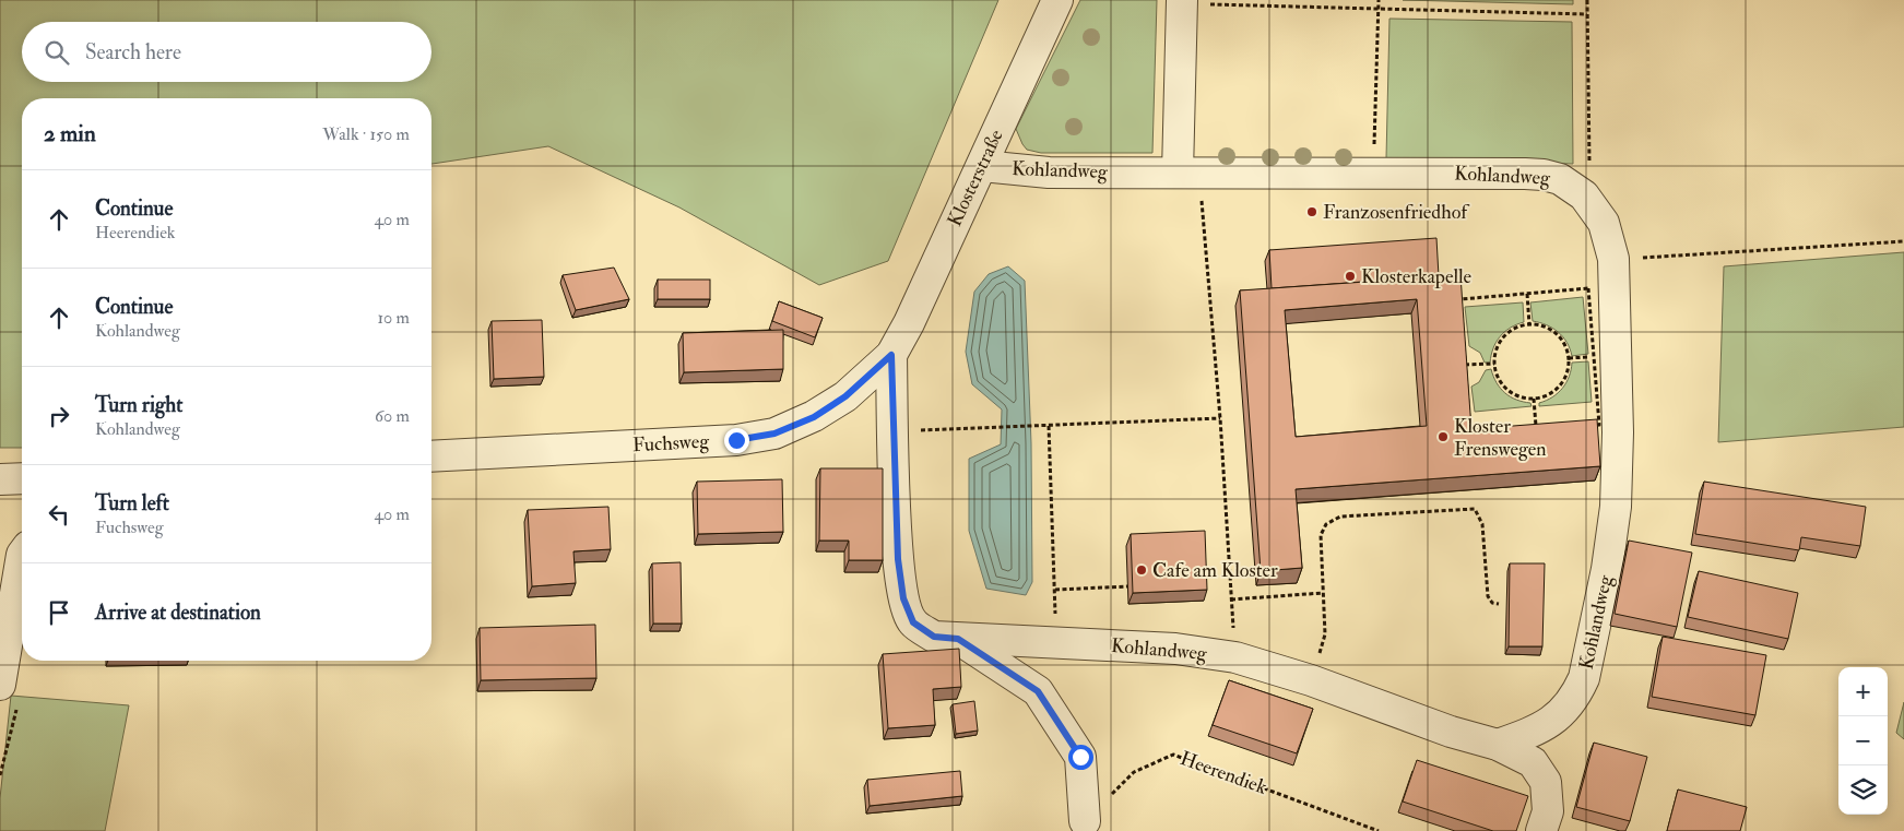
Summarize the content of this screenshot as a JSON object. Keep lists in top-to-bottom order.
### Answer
{
  "streets": {
    "street": ["Kohlandweg", "Klosterstraße", "Fuchsweg"],
    "path": ["Heerendiek"]
  },
  "crossings": [
    ["Kohlandweg", "Klosterstraße"],
    ["Kohlandweg", "Fuchsweg"],
    ["Klosterstraße", "Fuchsweg"]
  ],
  "places": [
    "Franzosenfriedhof",
    "Klosterkapelle",
    "Kloster Frenswegen",
    "Cafe am Kloster"
  ],
  "page": {
    "search": "Search here",
    "heading": ["2 min", "Walk · 150 m"],
    "list": [
      ["Continue", "Heerendiek", "40 m"],
      ["Continue", "Kohlandweg", "10 m"],
      ["Turn right", "Kohlandweg", "60 m"],
      ["Turn left", "Fuchsweg", "40 m"],
      "Arrive at destination"
    ],
    "map_buttons": ["+", "−"]
  }
}
